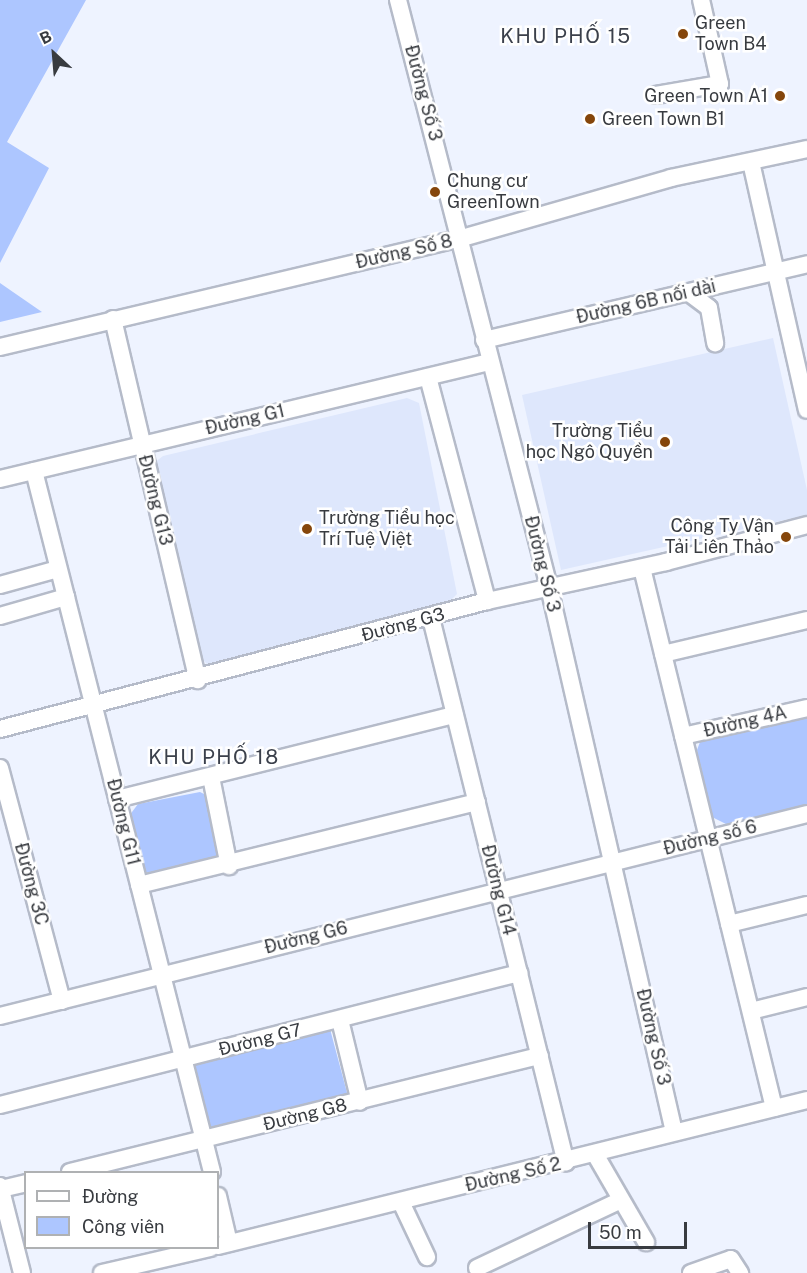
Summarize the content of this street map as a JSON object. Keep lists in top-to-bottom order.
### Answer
{
  "streets": {
    "street": [
      "Đường Số 3",
      "Đường Số 8",
      "Đường 6B nối dài",
      "Đường G1",
      "Đường G13",
      "Đường G3",
      "Đường 4A",
      "Đường G11",
      "Đường số 6",
      "Đường 3C",
      "Đường G14",
      "Đường G6",
      "Đường G7",
      "Đường G8",
      "Đường Số 2"
    ]
  },
  "crossings": [
    ["Đường Số 3", "Đường Số 8"],
    ["Đường Số 3", "Đường 6B nối dài"],
    ["Đường Số 3", "Đường G1"],
    ["Đường Số 3", "Đường G3"],
    ["Đường Số 3", "Đường số 6"],
    ["Đường Số 3", "Đường G6"],
    ["Đường Số 3", "Đường Số 2"],
    ["Đường Số 8", "Đường G13"],
    ["Đường G1", "Đường G13"],
    ["Đường G1", "Đường G11"],
    ["Đường G13", "Đường G3"],
    ["Đường G3", "Đường G11"],
    ["Đường G3", "Đường G14"],
    ["Đường G11", "Đường G6"],
    ["Đường G11", "Đường G7"],
    ["Đường G11", "Đường G8"],
    ["Đường số 6", "Đường G6"],
    ["Đường 3C", "Đường G6"],
    ["Đường G14", "Đường G6"],
    ["Đường G14", "Đường G7"],
    ["Đường G14", "Đường G8"],
    ["Đường G14", "Đường Số 2"]
  ],
  "districts": ["KHU PHỐ 15", "KHU PHỐ 18"],
  "places": [
    "Green Town B4",
    "Green Town A1",
    "Green Town B1",
    "Chung cư GreenTown",
    "Trường Tiểu học Ngô Quyền",
    "Trường Tiểu học Trí Tuệ Việt",
    "Công Ty Vận Tải Liên Thảo"
  ],
  "legend": ["Đường", "Công viên"],
  "scale_bar": "50 m",
  "north": "top left"
}
